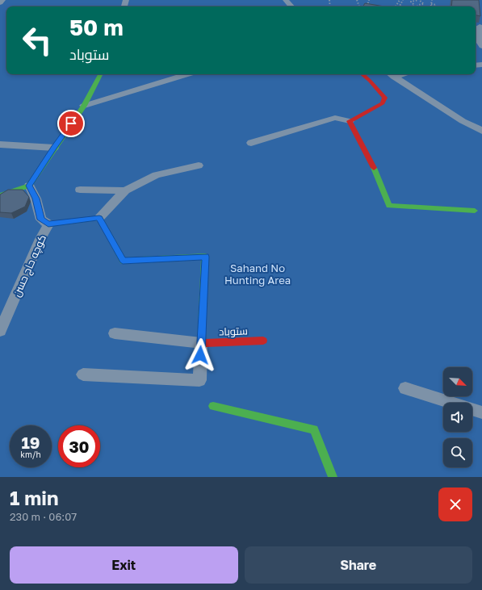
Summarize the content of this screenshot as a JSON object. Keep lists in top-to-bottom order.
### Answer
{
  "streets": {
    "street": ["کوچه حاج حسن", "ستوباد"]
  },
  "parks": ["Sahand No Hunting Area"],
  "north": "bottom right",
  "page": {
    "turn": ["50 m", "ستوباد"],
    "speed": "19 km/h",
    "limit": "30",
    "heading": ["1 min", "230 m · 06:07"],
    "buttons": ["Exit", "Share"]
  }
}
